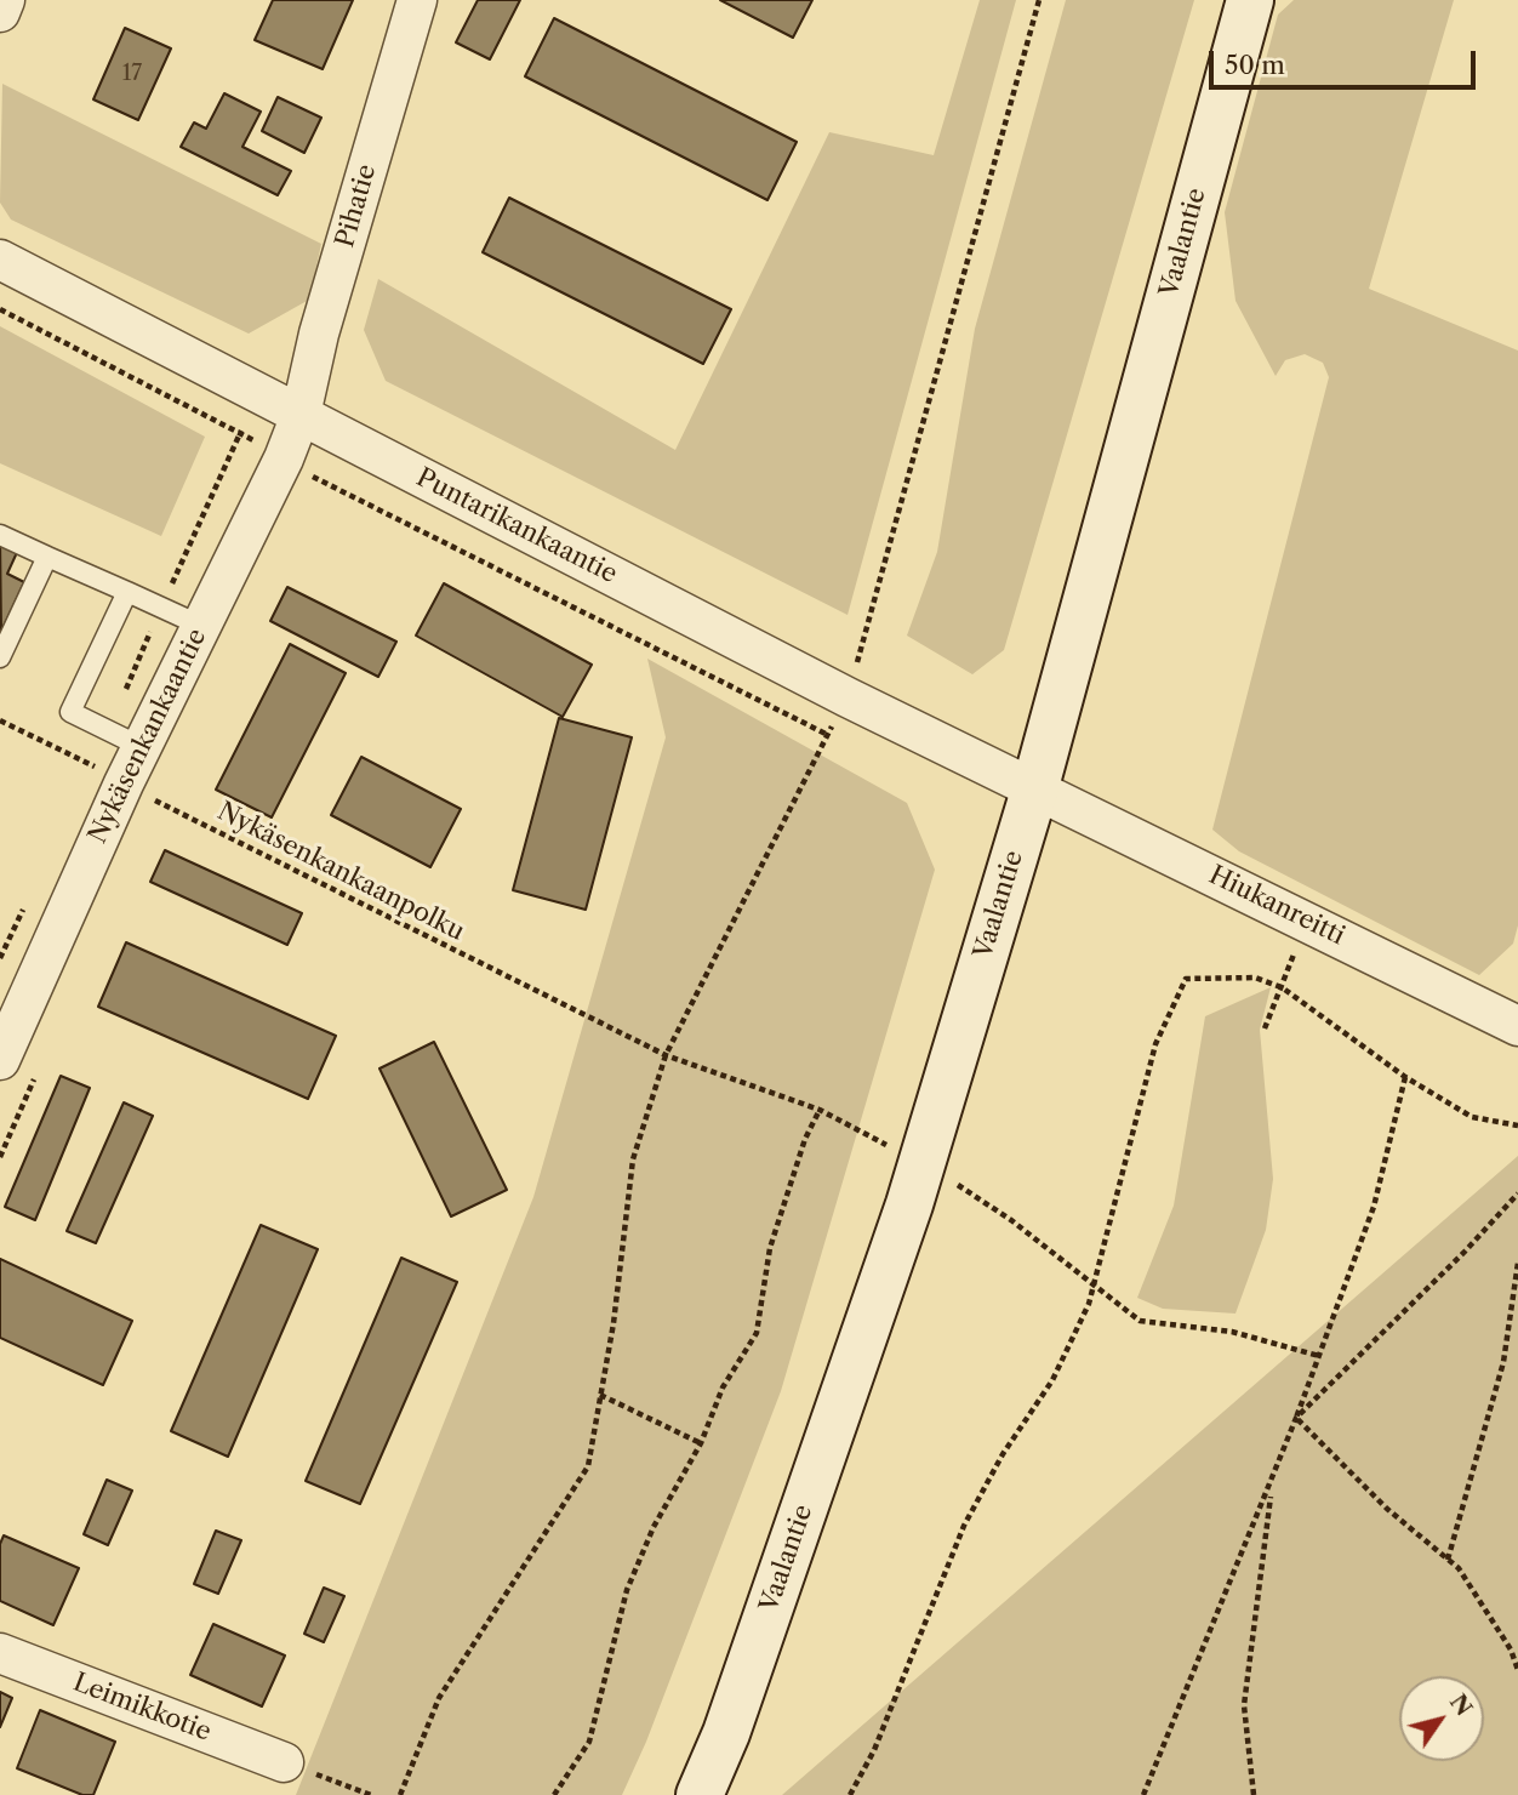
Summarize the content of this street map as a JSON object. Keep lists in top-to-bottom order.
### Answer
{
  "streets": {
    "street": [
      "Pihatie",
      "Vaalantie",
      "Puntarikankaantie",
      "Nykäsenkankaantie",
      "Hiukanreitti",
      "Leimikkotie"
    ],
    "path": ["Nykäsenkankaanpolku"]
  },
  "crossings": [
    ["Pihatie", "Puntarikankaantie"],
    ["Pihatie", "Nykäsenkankaantie"],
    ["Vaalantie", "Puntarikankaantie"],
    ["Vaalantie", "Hiukanreitti"],
    ["Puntarikankaantie", "Nykäsenkankaantie"],
    ["Puntarikankaantie", "Hiukanreitti"],
    ["Nykäsenkankaantie", "Nykäsenkankaanpolku"]
  ],
  "house_numbers": ["17"],
  "scale_bar": "50 m",
  "north": "top right"
}
